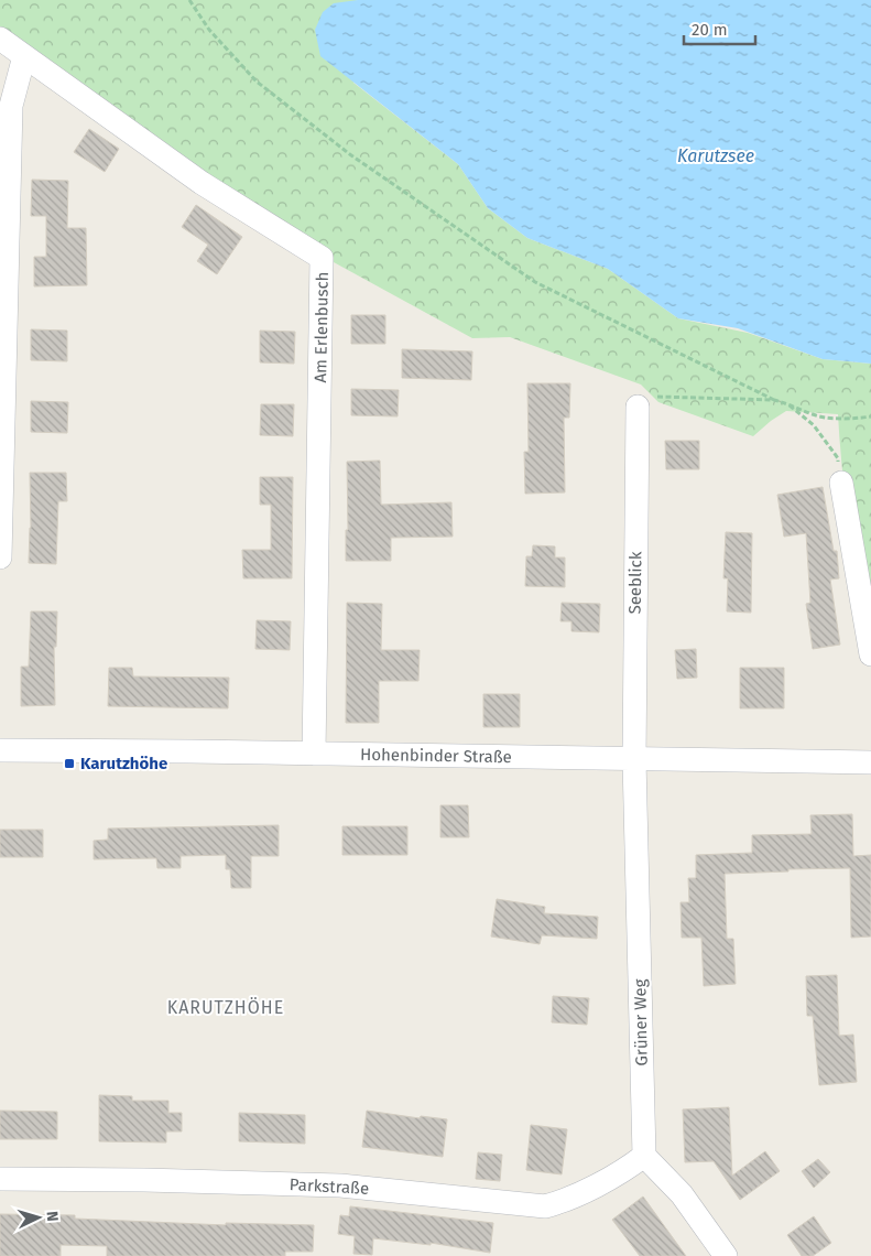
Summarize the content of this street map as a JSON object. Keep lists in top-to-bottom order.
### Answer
{
  "streets": {
    "street": [
      "Am Erlenbusch",
      "Seeblick",
      "Hohenbinder Straße",
      "Grüner Weg",
      "Parkstraße"
    ]
  },
  "crossings": [
    ["Am Erlenbusch", "Hohenbinder Straße"],
    ["Seeblick", "Hohenbinder Straße"],
    ["Seeblick", "Grüner Weg"],
    ["Hohenbinder Straße", "Grüner Weg"],
    ["Grüner Weg", "Parkstraße"]
  ],
  "districts": ["KARUTZHÖHE"],
  "water": ["Karutzsee"],
  "places": {
    "transit": ["Karutzhöhe"]
  },
  "scale_bar": "20 m",
  "north": "right"
}
